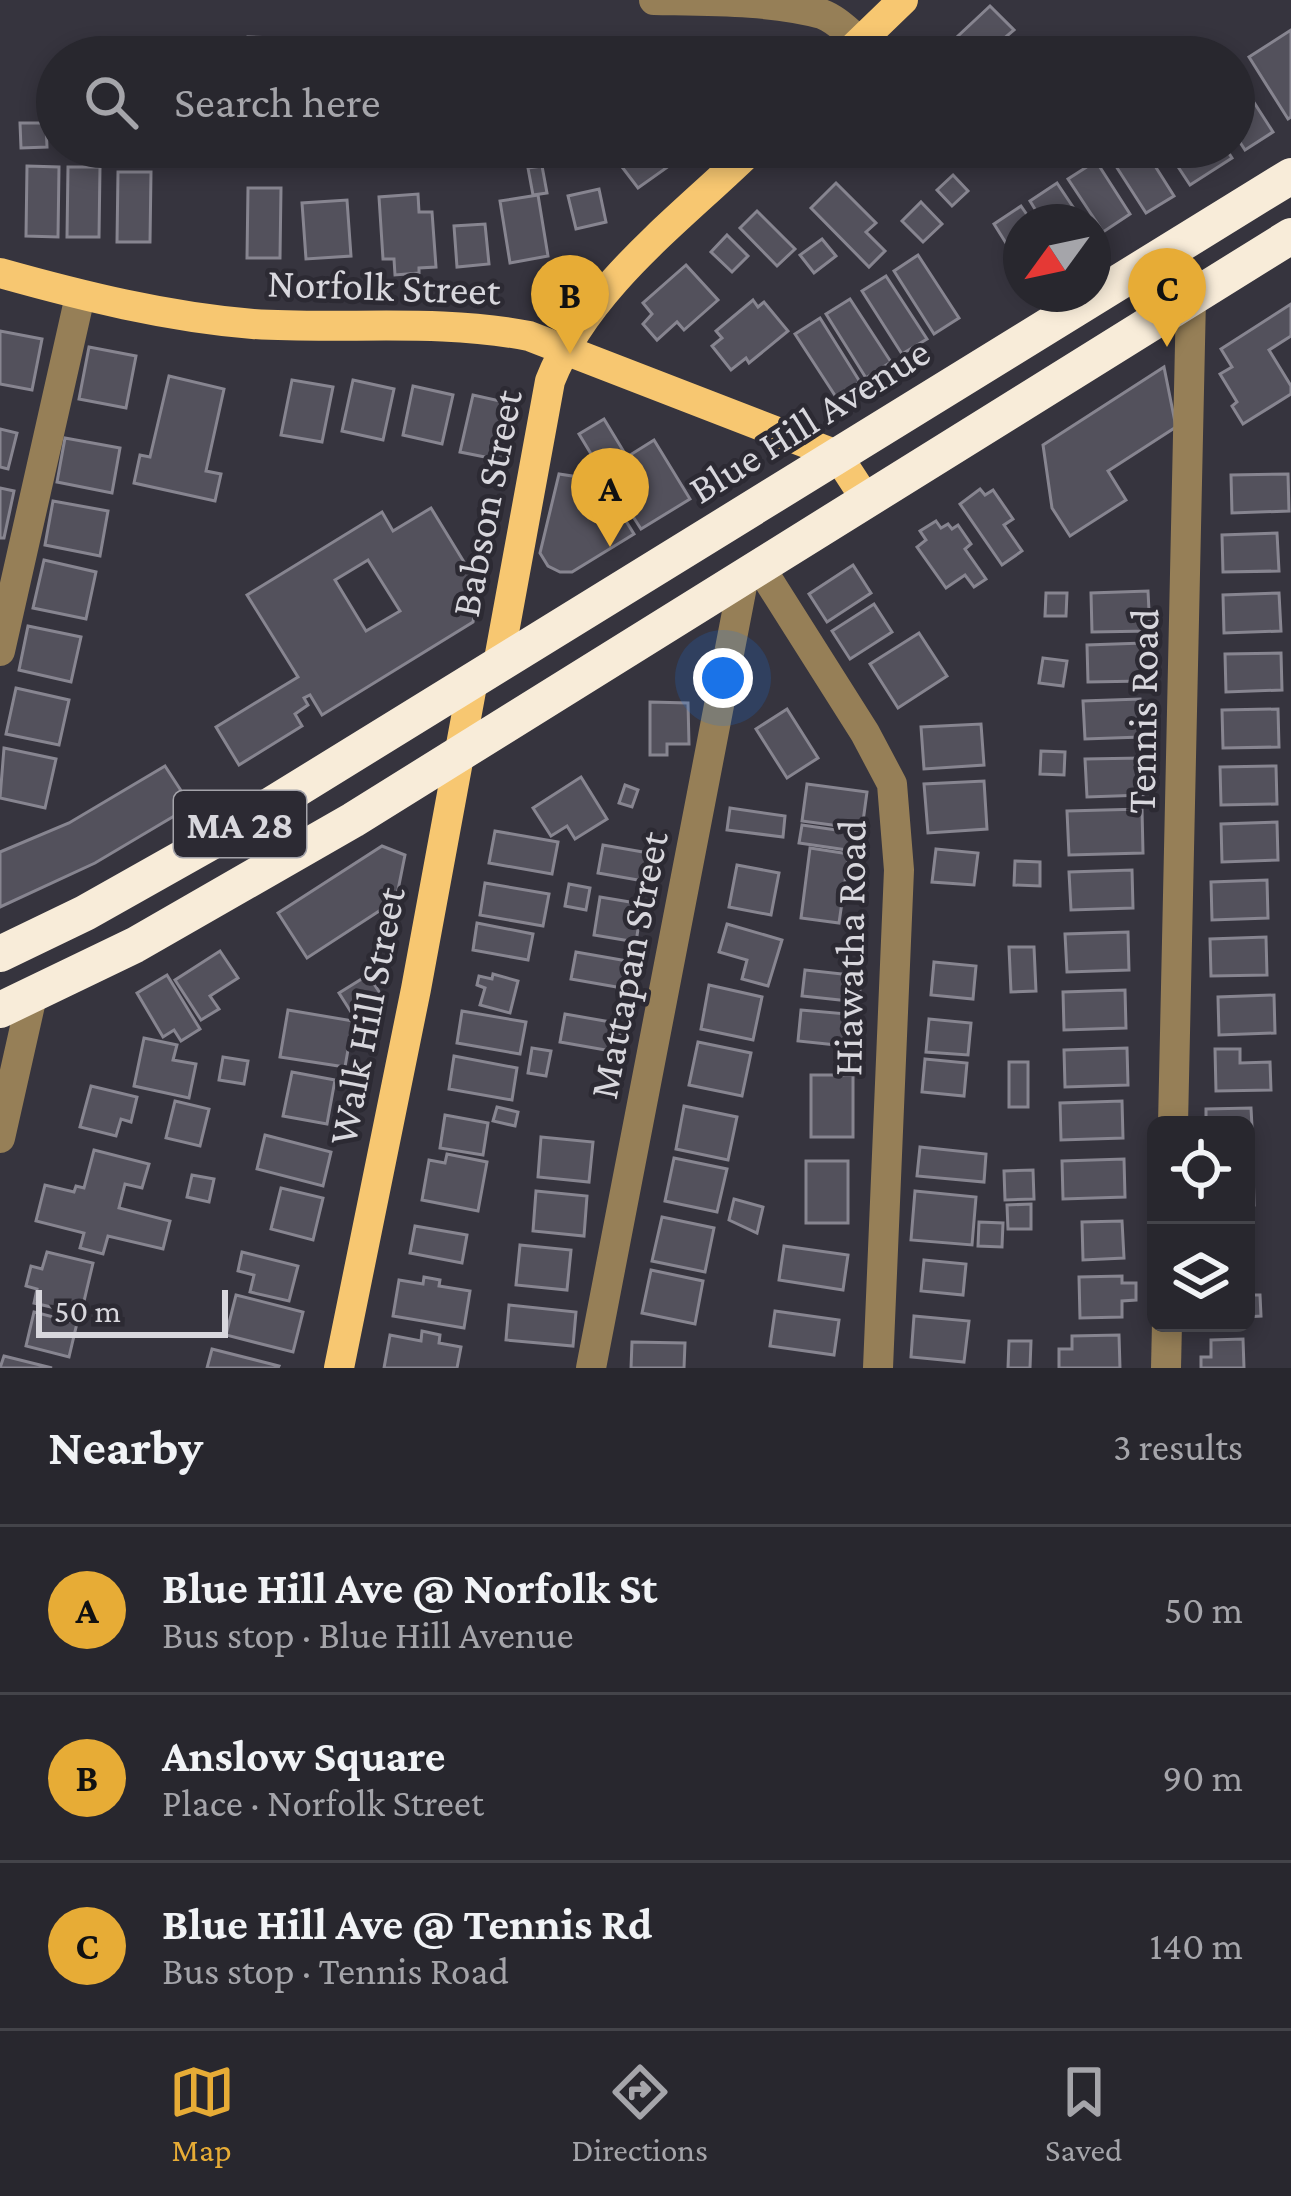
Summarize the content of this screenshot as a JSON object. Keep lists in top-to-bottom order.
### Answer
{
  "streets": {
    "highway": ["Blue Hill Avenue", "MA 28"],
    "main road": ["Norfolk Street", "Babson Street", "Walk Hill Street"],
    "street": ["Tennis Road", "Hiawatha Road", "Mattapan Street"]
  },
  "crossings": [
    ["Norfolk Street", "Blue Hill Avenue"],
    ["Norfolk Street", "Babson Street"],
    ["Blue Hill Avenue", "Babson Street"],
    ["Blue Hill Avenue", "Walk Hill Street"],
    ["Babson Street", "Walk Hill Street"],
    ["Tennis Road", "MA 28"],
    ["MA 28", "Hiawatha Road"],
    ["MA 28", "Mattapan Street"],
    ["MA 28", "Walk Hill Street"],
    ["Hiawatha Road", "Mattapan Street"]
  ],
  "scale_bar": "50 m",
  "north": "bottom left",
  "page": {
    "search": "Search here",
    "pins": ["C", "B", "A"],
    "scale": "50 m",
    "heading": ["Nearby", "3 results"],
    "list": [
      {
        "mark": "A",
        "name": "Blue Hill Ave @ Norfolk St",
        "note": "Bus stop · Blue Hill Avenue",
        "value": "50 m"
      },
      {
        "mark": "B",
        "name": "Anslow Square",
        "note": "Place · Norfolk Street",
        "value": "90 m"
      },
      {
        "mark": "C",
        "name": "Blue Hill Ave @ Tennis Rd",
        "note": "Bus stop · Tennis Road",
        "value": "140 m"
      }
    ],
    "nav": ["Map", "Directions", "Saved"]
  }
}
